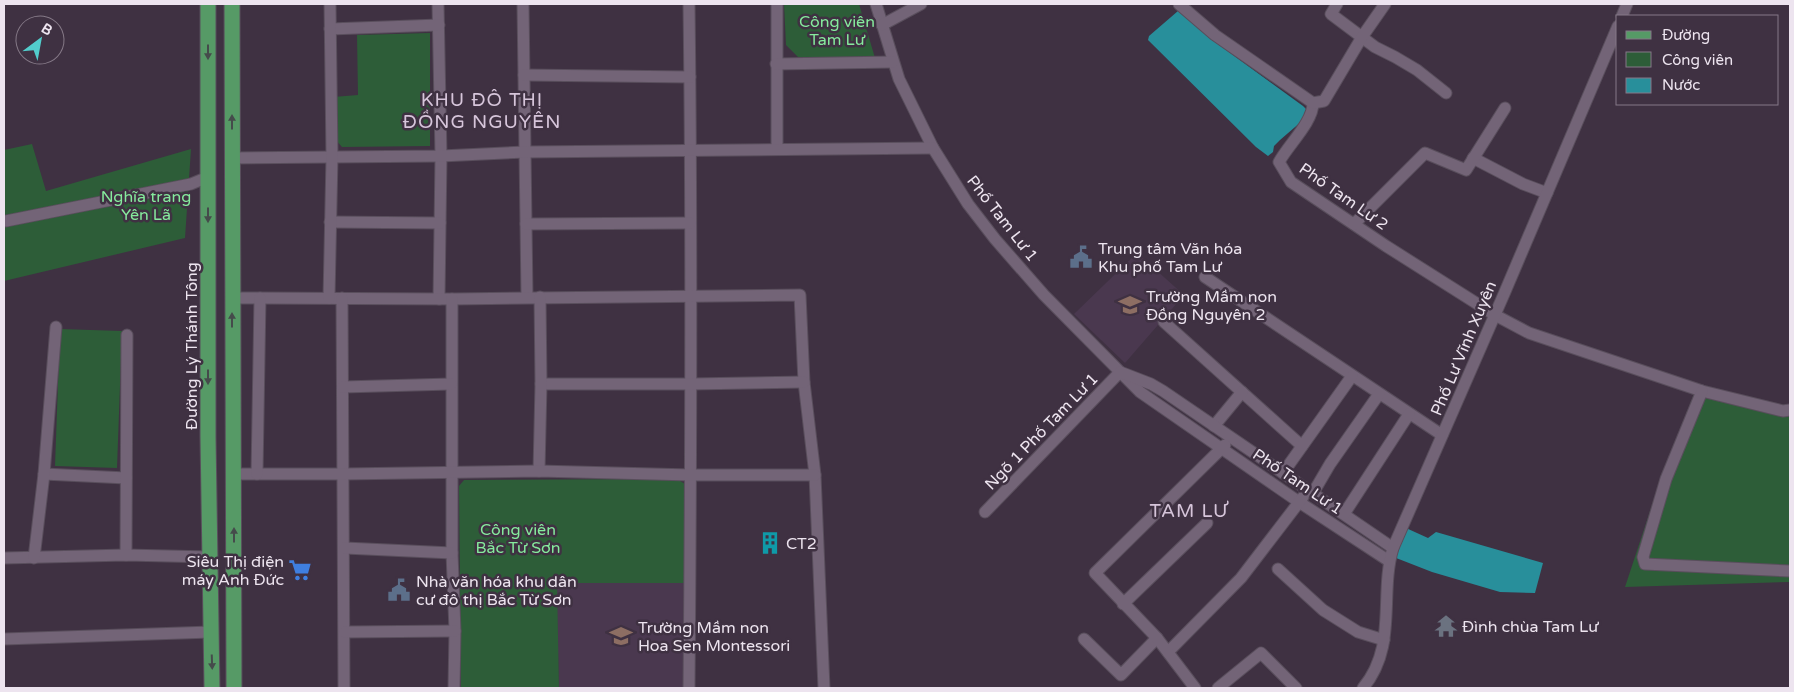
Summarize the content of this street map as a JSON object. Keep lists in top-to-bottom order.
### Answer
{
  "streets": {
    "main road": ["Đường Lý Thánh Tông"],
    "street": [
      "Phố Tam Lư 2",
      "Phố Tam Lư 1",
      "Phố Lư Vĩnh Xuyên",
      "Ngõ 1 Phố Tam Lư 1"
    ]
  },
  "crossings": [
    ["Phố Tam Lư 2", "Phố Lư Vĩnh Xuyên"],
    ["Phố Tam Lư 1", "Phố Lư Vĩnh Xuyên"],
    ["Phố Tam Lư 1", "Ngõ 1 Phố Tam Lư 1"]
  ],
  "districts": ["KHU ĐÔ THỊ ĐỒNG NGUYÊN", "TAM LƯ"],
  "parks": ["Công viên Tam Lư", "Nghĩa trang Yên Lã", "Công viên Bắc Từ Sơn"],
  "places": {
    "public building": ["Trung tâm Văn hóa Khu phố Tam Lư", "Nhà văn hóa khu dân cư đô thị Bắc Từ Sơn"],
    "school or university": ["Trường Mầm non Đồng Nguyên 2", "Trường Mầm non Hoa Sen Montessori"],
    "building": ["CT2"],
    "supermarket": ["Siêu Thị điện máy Anh Đức"],
    "temple": ["Đình chùa Tam Lư"]
  },
  "legend": ["Đường", "Công viên", "Nước"],
  "north": "top right"
}
